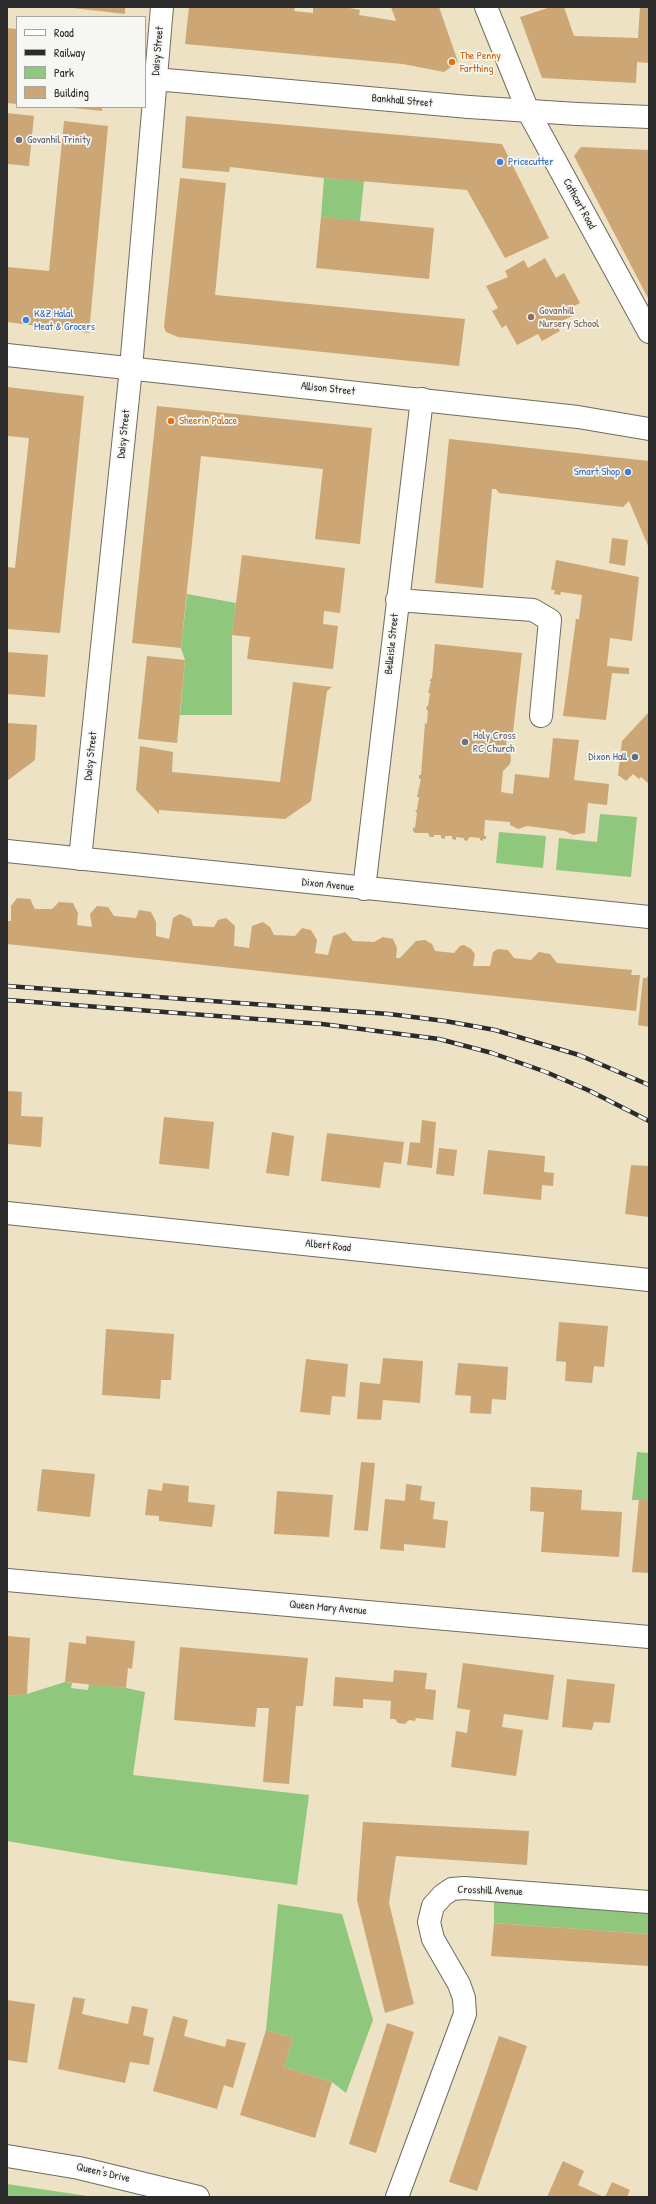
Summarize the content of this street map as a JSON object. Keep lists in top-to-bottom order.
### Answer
{
  "streets": {
    "street": [
      "Daisy Street",
      "Bankhall Street",
      "Cathcart Road",
      "Allison Street",
      "Belleisle Street",
      "Dixon Avenue",
      "Albert Road",
      "Queen Mary Avenue",
      "Crosshill Avenue",
      "Queen's Drive"
    ]
  },
  "crossings": [
    ["Daisy Street", "Bankhall Street"],
    ["Daisy Street", "Allison Street"],
    ["Daisy Street", "Dixon Avenue"],
    ["Bankhall Street", "Cathcart Road"],
    ["Allison Street", "Belleisle Street"],
    ["Belleisle Street", "Dixon Avenue"]
  ],
  "places": [
    "The Penny Farthing",
    "Govanhil Trinity",
    "Pricecutter",
    "Govanhill Nursery School",
    "K&Z Halal Meat & Grocers",
    "Sheerin Palace",
    "Smart Shop",
    "Holy Cross RC Church",
    "Dixon Hall"
  ],
  "legend": [
    "Road",
    "Railway",
    "Park",
    "Building"
  ]
}
